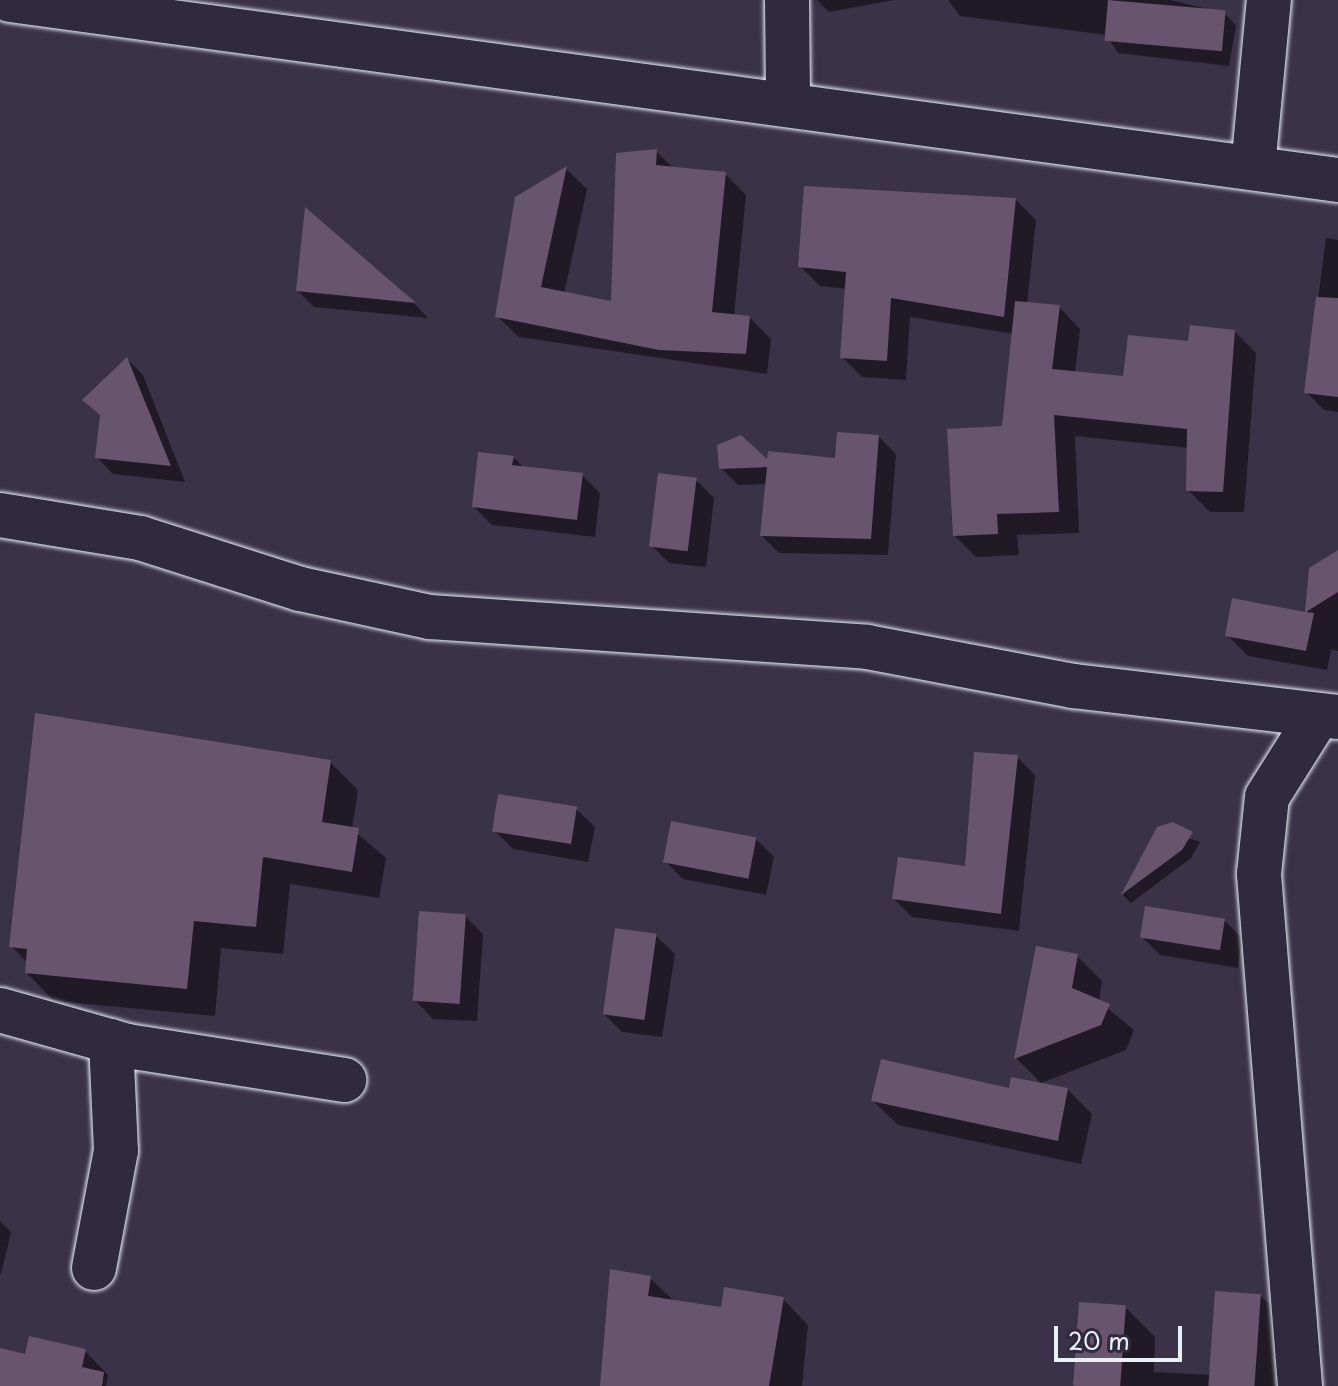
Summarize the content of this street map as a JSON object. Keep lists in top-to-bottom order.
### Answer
{
  "scale_bar": "20 m"
}
